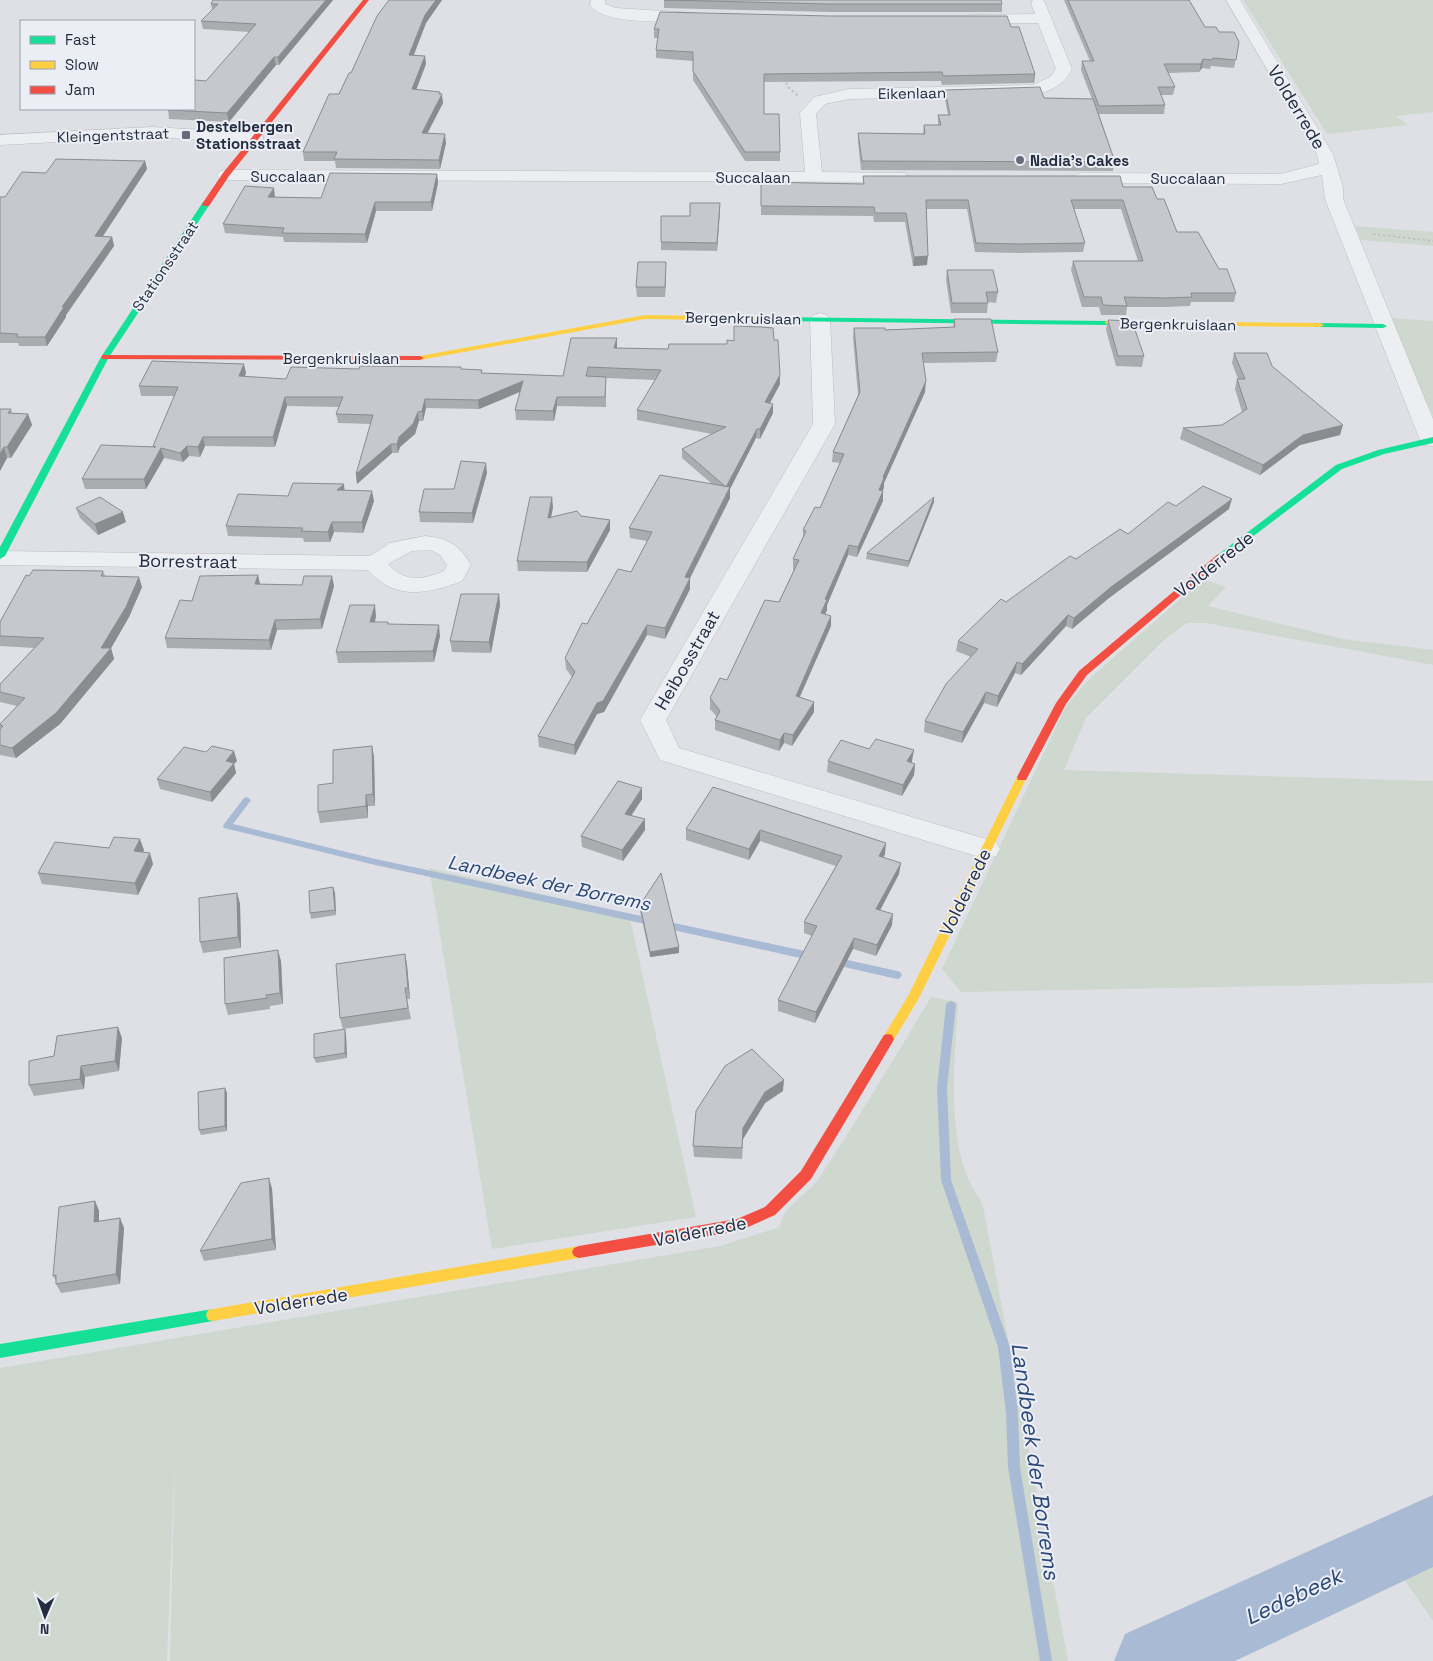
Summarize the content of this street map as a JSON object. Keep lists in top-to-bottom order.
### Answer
{
  "streets": {
    "street": [
      "Eikenlaan",
      "Volderrede",
      "Kleingentstraat",
      "Succalaan",
      "Stationsstraat",
      "Bergenkruislaan",
      "Borrestraat",
      "Heibosstraat"
    ]
  },
  "crossings": [
    ["Volderrede", "Succalaan"],
    ["Volderrede", "Bergenkruislaan"],
    ["Volderrede", "Heibosstraat"],
    ["Kleingentstraat", "Stationsstraat"],
    ["Succalaan", "Stationsstraat"],
    ["Stationsstraat", "Bergenkruislaan"],
    ["Stationsstraat", "Borrestraat"],
    ["Bergenkruislaan", "Heibosstraat"]
  ],
  "water": ["Landbeek der Borrems", "Ledebeek"],
  "places": {
    "transit": ["Destelbergen Stationsstraat"],
    "other": ["Nadia's Cakes"]
  },
  "legend": ["Fast", "Slow", "Jam"],
  "north": "bottom"
}
